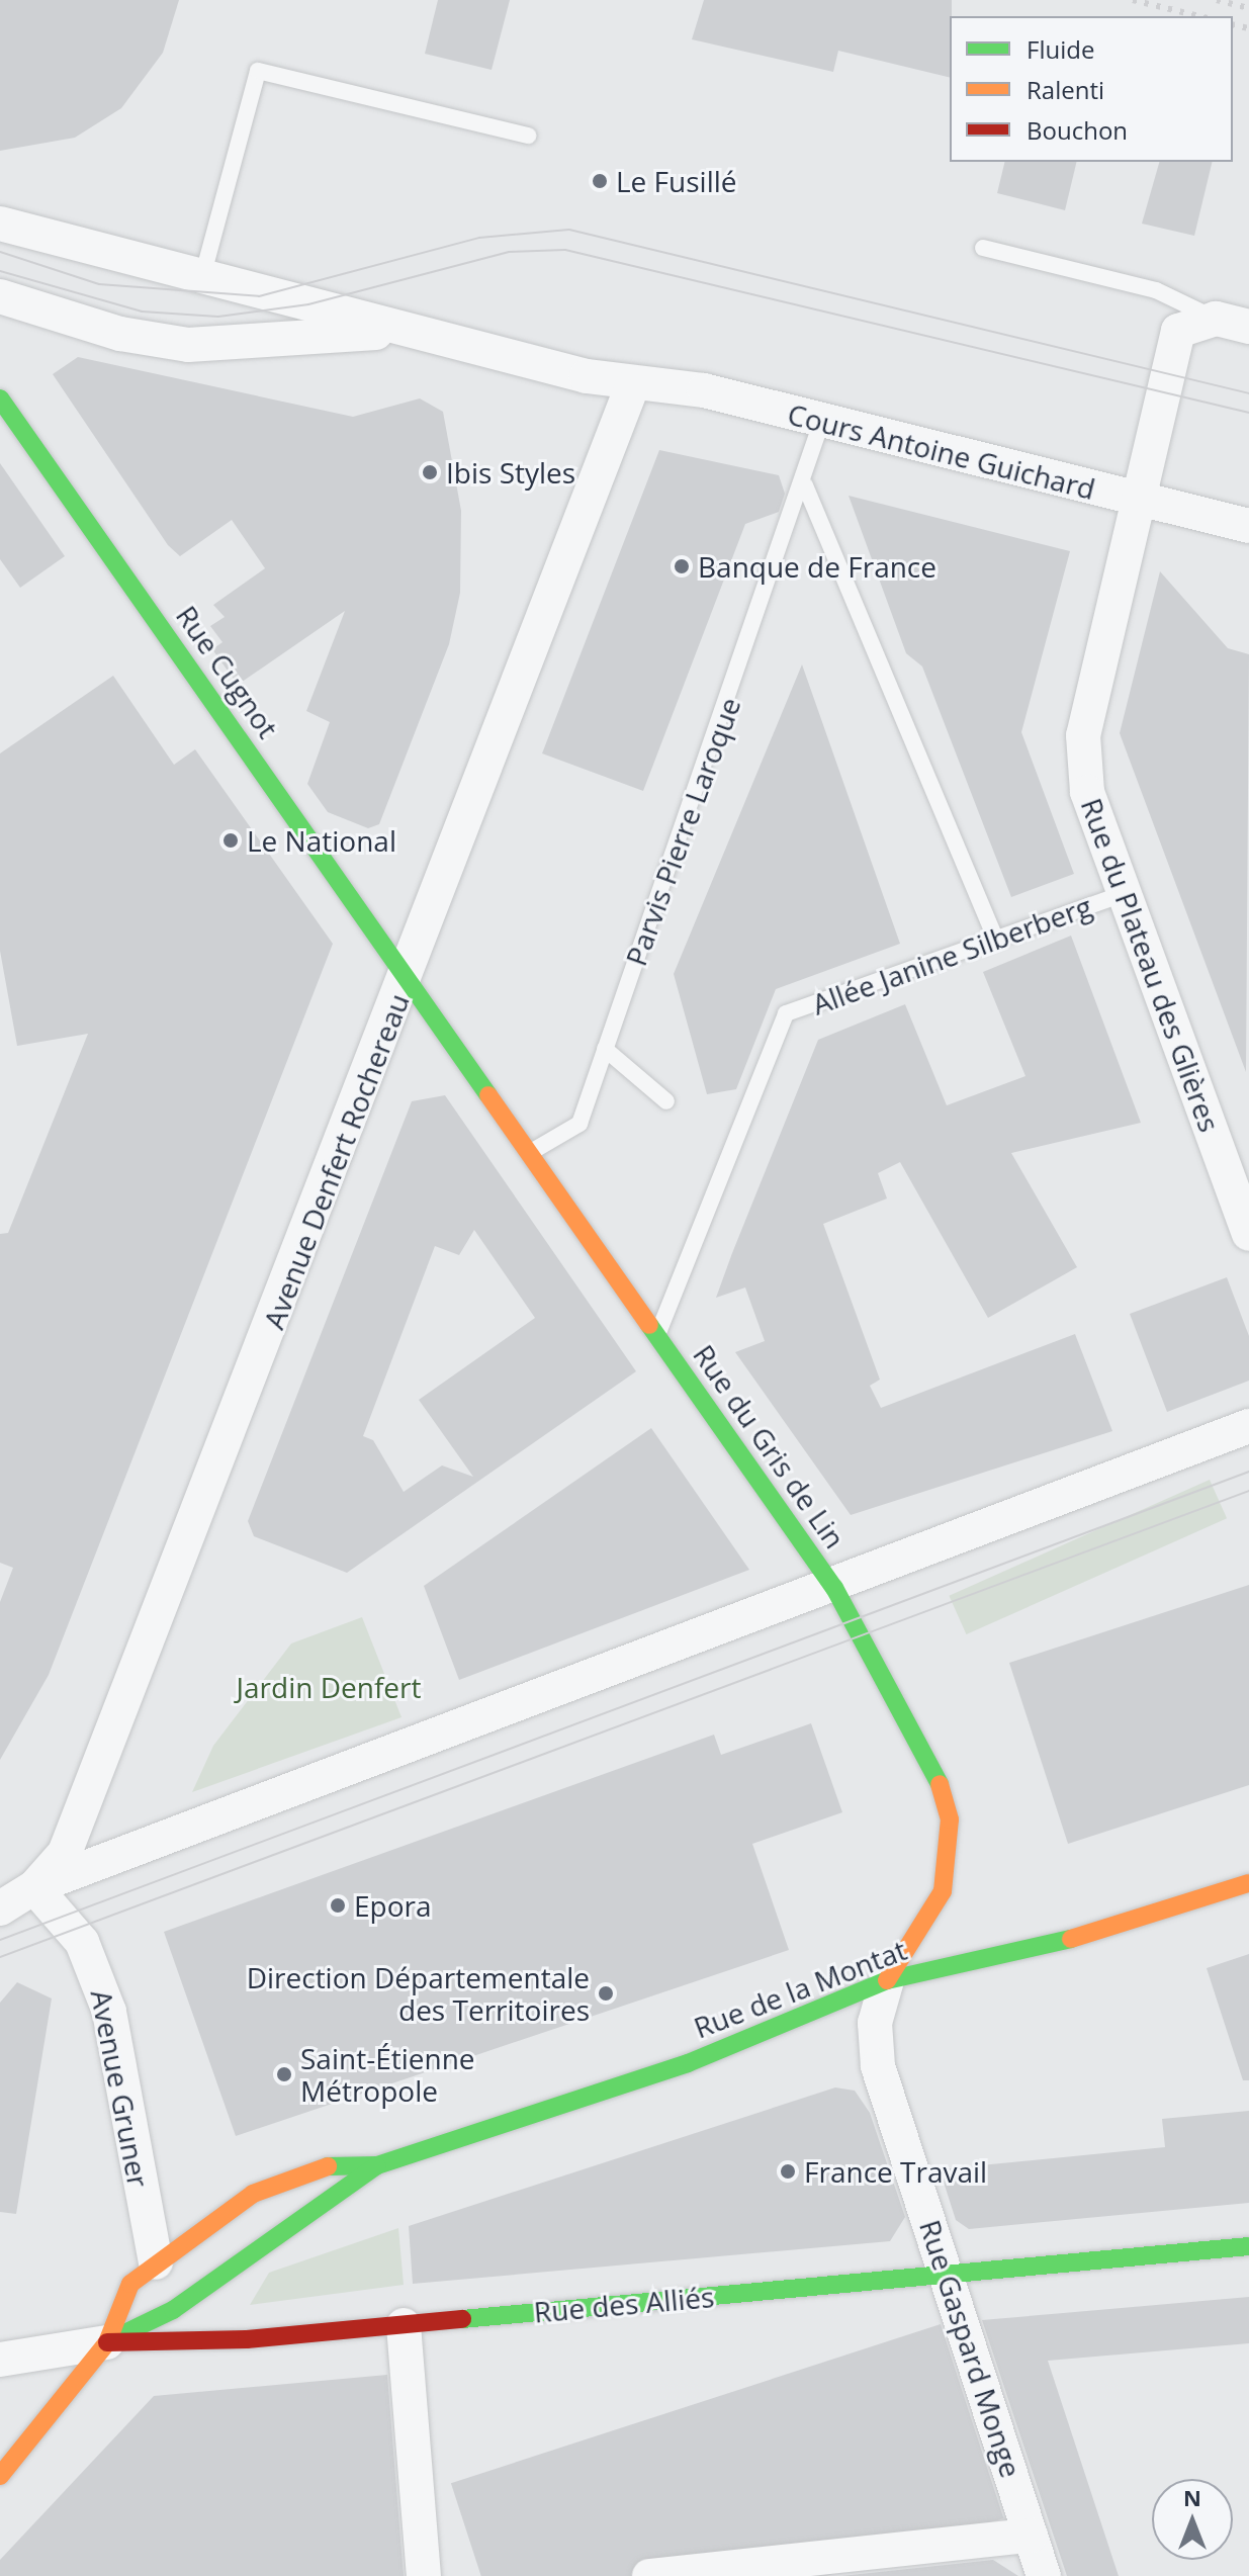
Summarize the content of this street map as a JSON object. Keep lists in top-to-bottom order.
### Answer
{
  "streets": {
    "main road": [
      "Rue Cugnot",
      "Rue du Gris de Lin",
      "Rue de la Montat",
      "Rue des Alliés"
    ],
    "street": [
      "Cours Antoine Guichard",
      "Rue du Plateau des Glières",
      "Avenue Denfert Rochereau",
      "Avenue Gruner",
      "Rue Gaspard Monge"
    ],
    "lane": ["Parvis Pierre Laroque", "Allée Janine Silberberg"]
  },
  "crossings": [
    ["Cours Antoine Guichard", "Parvis Pierre Laroque"],
    ["Cours Antoine Guichard", "Rue du Plateau des Glières"],
    ["Cours Antoine Guichard", "Avenue Denfert Rochereau"],
    ["Rue Cugnot", "Avenue Denfert Rochereau"],
    ["Rue Cugnot", "Rue du Gris de Lin"],
    ["Parvis Pierre Laroque", "Rue du Gris de Lin"],
    ["Allée Janine Silberberg", "Rue du Plateau des Glières"],
    ["Allée Janine Silberberg", "Rue du Gris de Lin"],
    ["Avenue Denfert Rochereau", "Rue du Gris de Lin"],
    ["Avenue Denfert Rochereau", "Avenue Gruner"],
    ["Rue du Gris de Lin", "Rue de la Montat"],
    ["Rue du Gris de Lin", "Rue Gaspard Monge"],
    ["Rue de la Montat", "Avenue Gruner"],
    ["Rue de la Montat", "Rue des Alliés"],
    ["Rue de la Montat", "Rue Gaspard Monge"],
    ["Rue des Alliés", "Rue Gaspard Monge"]
  ],
  "parks": ["Jardin Denfert"],
  "places": [
    "Le Fusillé",
    "Ibis Styles",
    "Banque de France",
    "Le National",
    "Epora",
    "Direction Départementale des Territoires",
    "Saint-Étienne Métropole",
    "France Travail"
  ],
  "legend": ["Fluide", "Ralenti", "Bouchon"],
  "north": "top"
}
